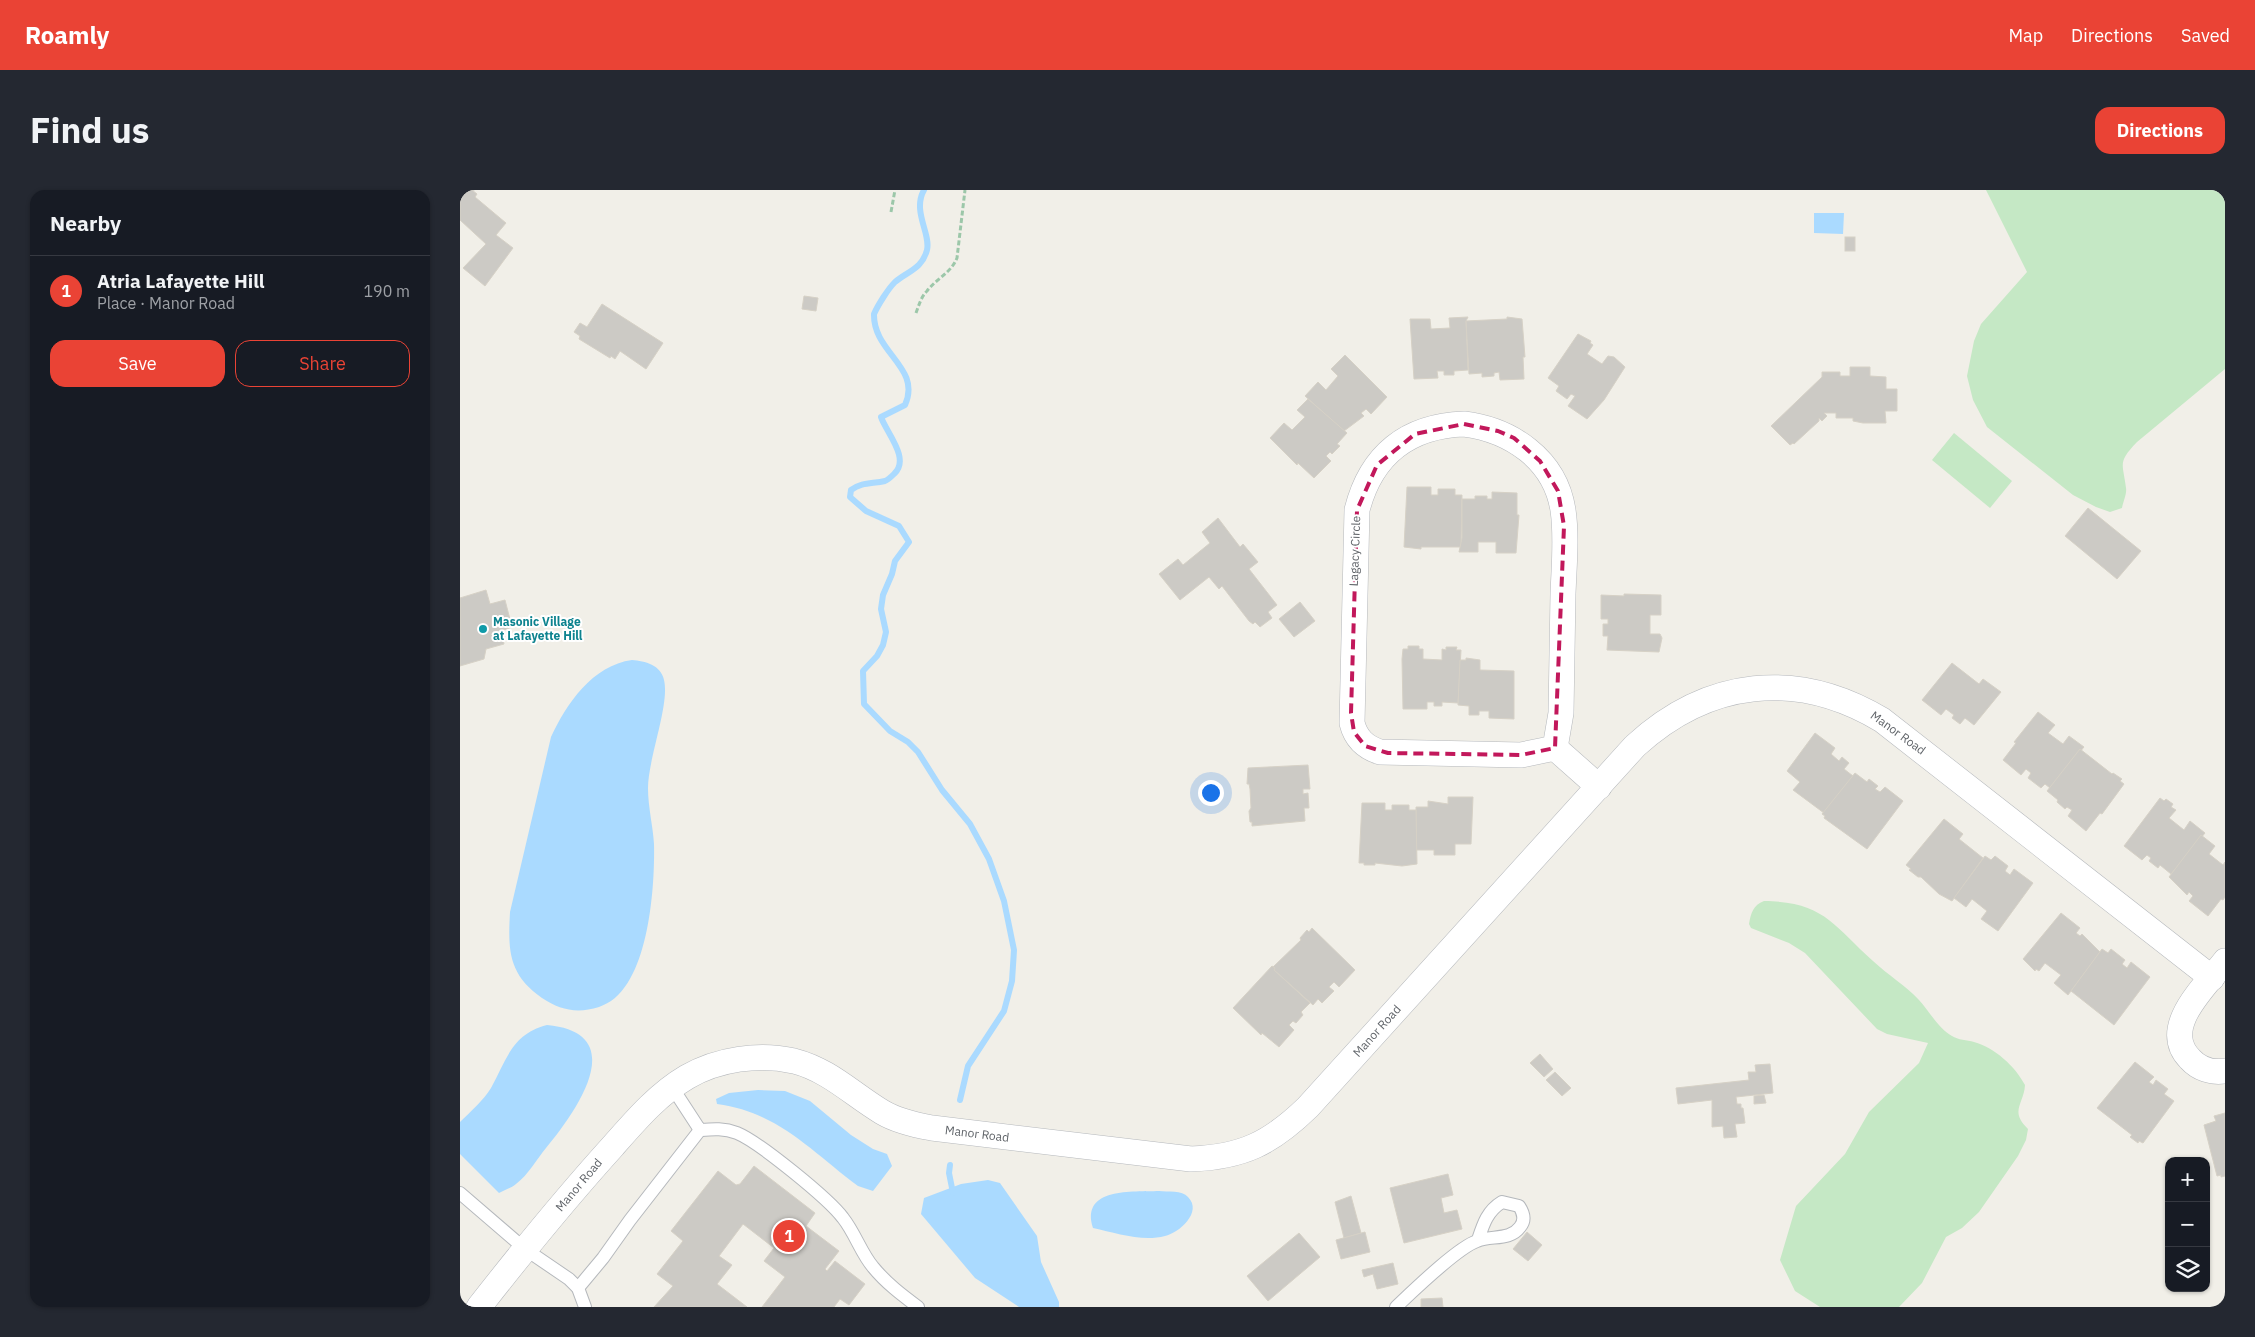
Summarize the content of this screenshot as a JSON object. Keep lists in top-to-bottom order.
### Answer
{
  "streets": {
    "street": ["Lagacy Circle", "Manor Road"]
  },
  "places": ["Masonic Village at Lafayette Hill"],
  "page": {
    "header": "Roamly",
    "nav": ["Map", "Directions", "Saved"],
    "title": "Find us",
    "buttons": [
      "Directions",
      ["Save", "Share"]
    ],
    "heading": "Nearby",
    "list": [
      {
        "mark": "1",
        "name": "Atria Lafayette Hill",
        "note": "Place · Manor Road",
        "value": "190 m"
      }
    ],
    "map_buttons": ["+", "−"],
    "pins": "1"
  }
}
